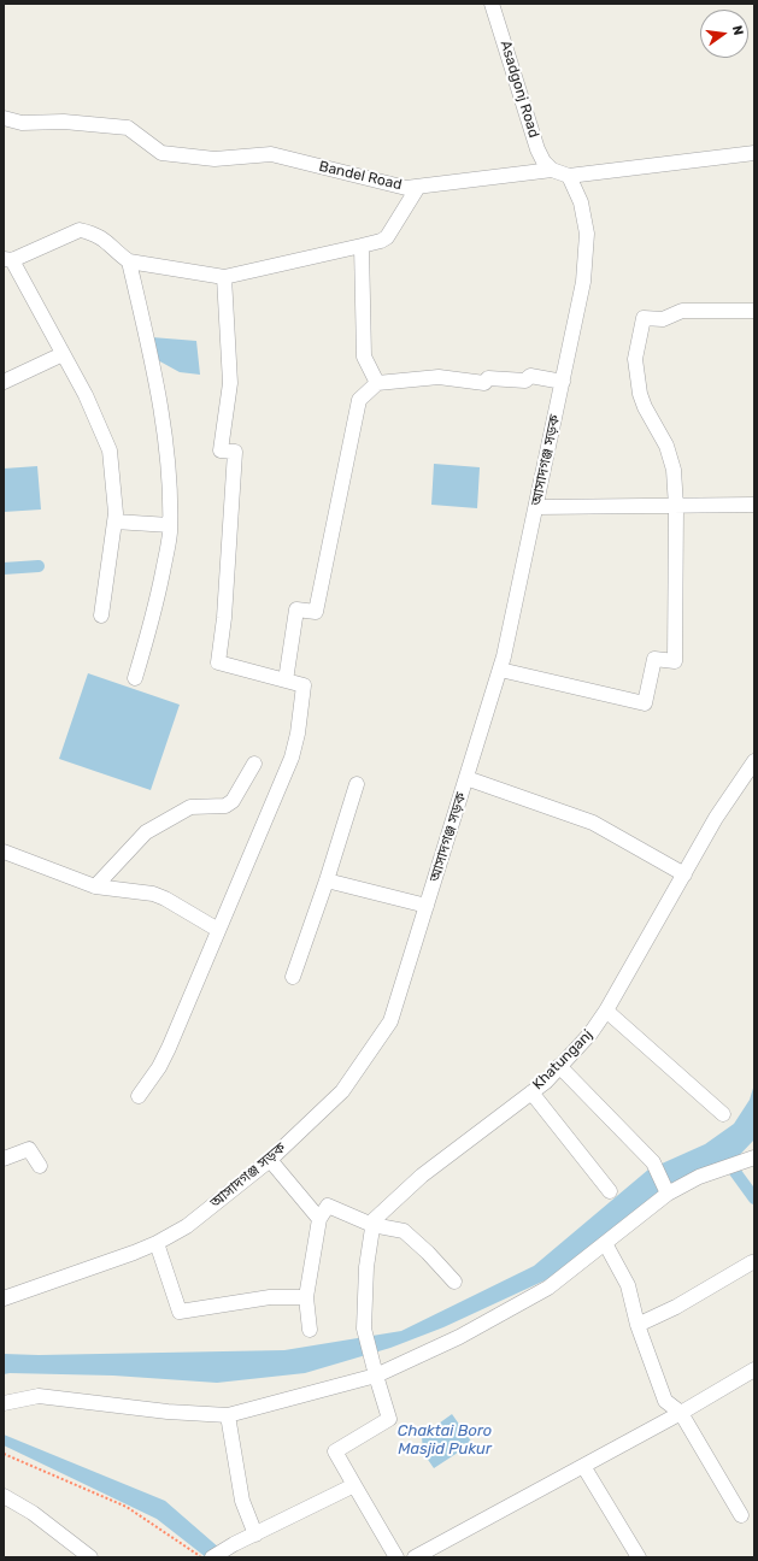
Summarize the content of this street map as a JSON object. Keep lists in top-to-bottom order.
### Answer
{
  "streets": {
    "street": [
      "Asadgonj Road",
      "Bandel Road",
      "আসাদগঞ্জ সড়ক",
      "Khatunganj"
    ]
  },
  "crossings": [
    ["Asadgonj Road", "Bandel Road"],
    ["Bandel Road", "আসাদগঞ্জ সড়ক"]
  ],
  "water": ["Chaktai Boro Masjid Pukur"],
  "north": "right"
}
